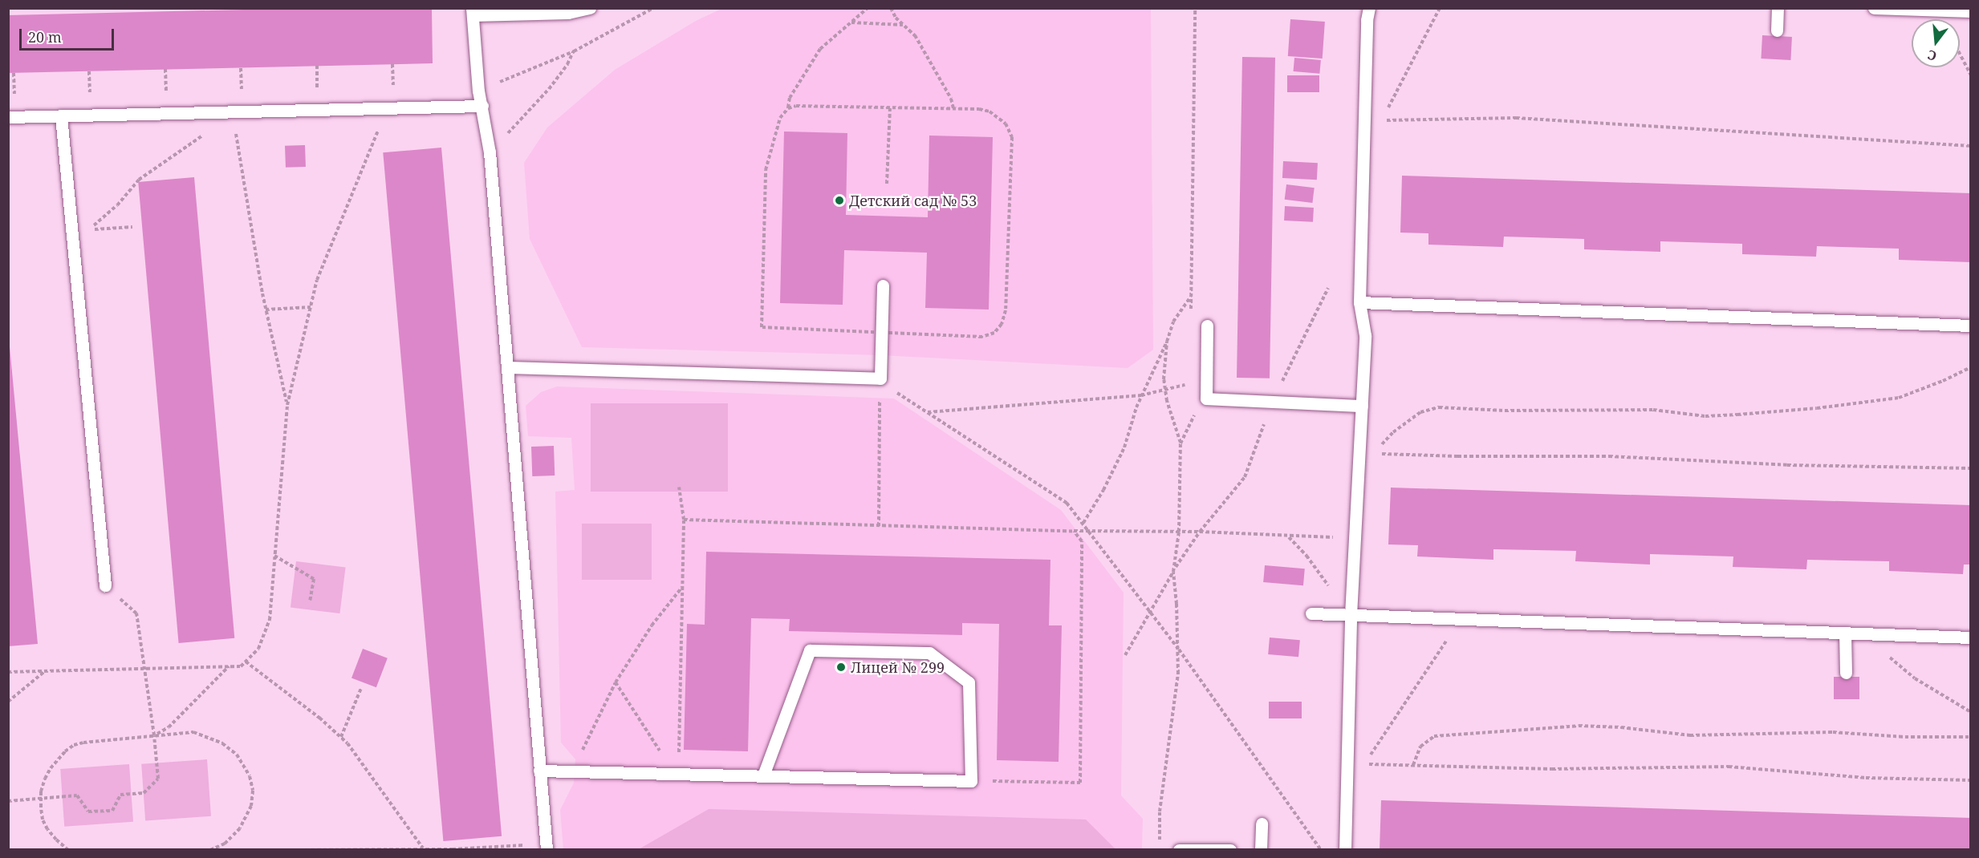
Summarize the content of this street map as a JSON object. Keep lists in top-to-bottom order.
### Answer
{
  "places": ["Детский сад № 53", "Лицей № 299"],
  "scale_bar": "20 m",
  "north": "bottom"
}
